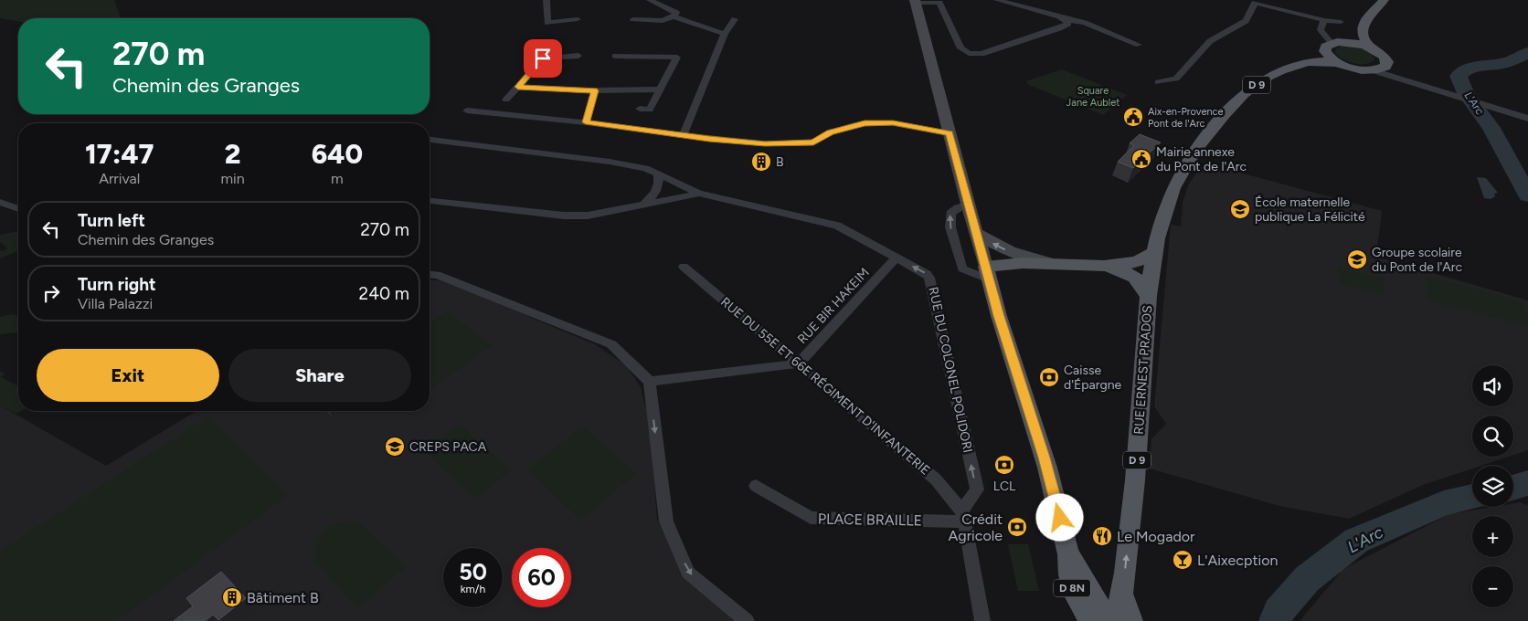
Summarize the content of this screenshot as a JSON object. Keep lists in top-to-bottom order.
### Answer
{
  "streets": {
    "main road": ["D 9", "RUE ERNEST PRADOS", "D 8N"],
    "street": [
      "RUE BIR HAKEIM",
      "RUE DU COLONEL POLIDORI",
      "RUE DU 55E ET 66E RÉGIMENT D'INFANTERIE",
      "PLACE BRAILLE"
    ]
  },
  "crossings": [
    ["D 9", "RUE ERNEST PRADOS"],
    ["RUE BIR HAKEIM", "RUE DU COLONEL POLIDORI"],
    ["RUE BIR HAKEIM", "RUE DU 55E ET 66E RÉGIMENT D'INFANTERIE"],
    ["RUE DU COLONEL POLIDORI", "RUE DU 55E ET 66E RÉGIMENT D'INFANTERIE"],
    ["RUE DU COLONEL POLIDORI", "PLACE BRAILLE"],
    ["RUE DU 55E ET 66E RÉGIMENT D'INFANTERIE", "PLACE BRAILLE"]
  ],
  "one_way": ["RUE DU COLONEL POLIDORI"],
  "water": ["L'Arc"],
  "parks": ["Square Jane Aublet"],
  "places": {
    "public building": ["Aix-en-Provence Pont de l'Arc", "Mairie annexe du Pont de l'Arc"],
    "building": ["B", "Bâtiment B"],
    "school or university": ["École maternelle publique La Félicité", "Groupe scolaire du Pont de l'Arc", "CREPS PACA"],
    "bank": ["Caisse d'Épargne", "LCL", "Crédit Agricole"],
    "restaurant": ["Le Mogador"],
    "bar": ["L'Aixecption"]
  },
  "page": {
    "turn": ["270 m", "Chemin des Granges"],
    "eta": [
      "17:47",
      "Arrival",
      "2",
      "min",
      "640",
      "m"
    ],
    "list": [
      {
        "name": "Turn left",
        "note": "Chemin des Granges",
        "value": "270 m"
      },
      {
        "name": "Turn right",
        "note": "Villa Palazzi",
        "value": "240 m"
      }
    ],
    "buttons": ["Exit", "Share"],
    "map_buttons": ["+", "−"],
    "speed": "50 km/h",
    "limit": "60"
  }
}
